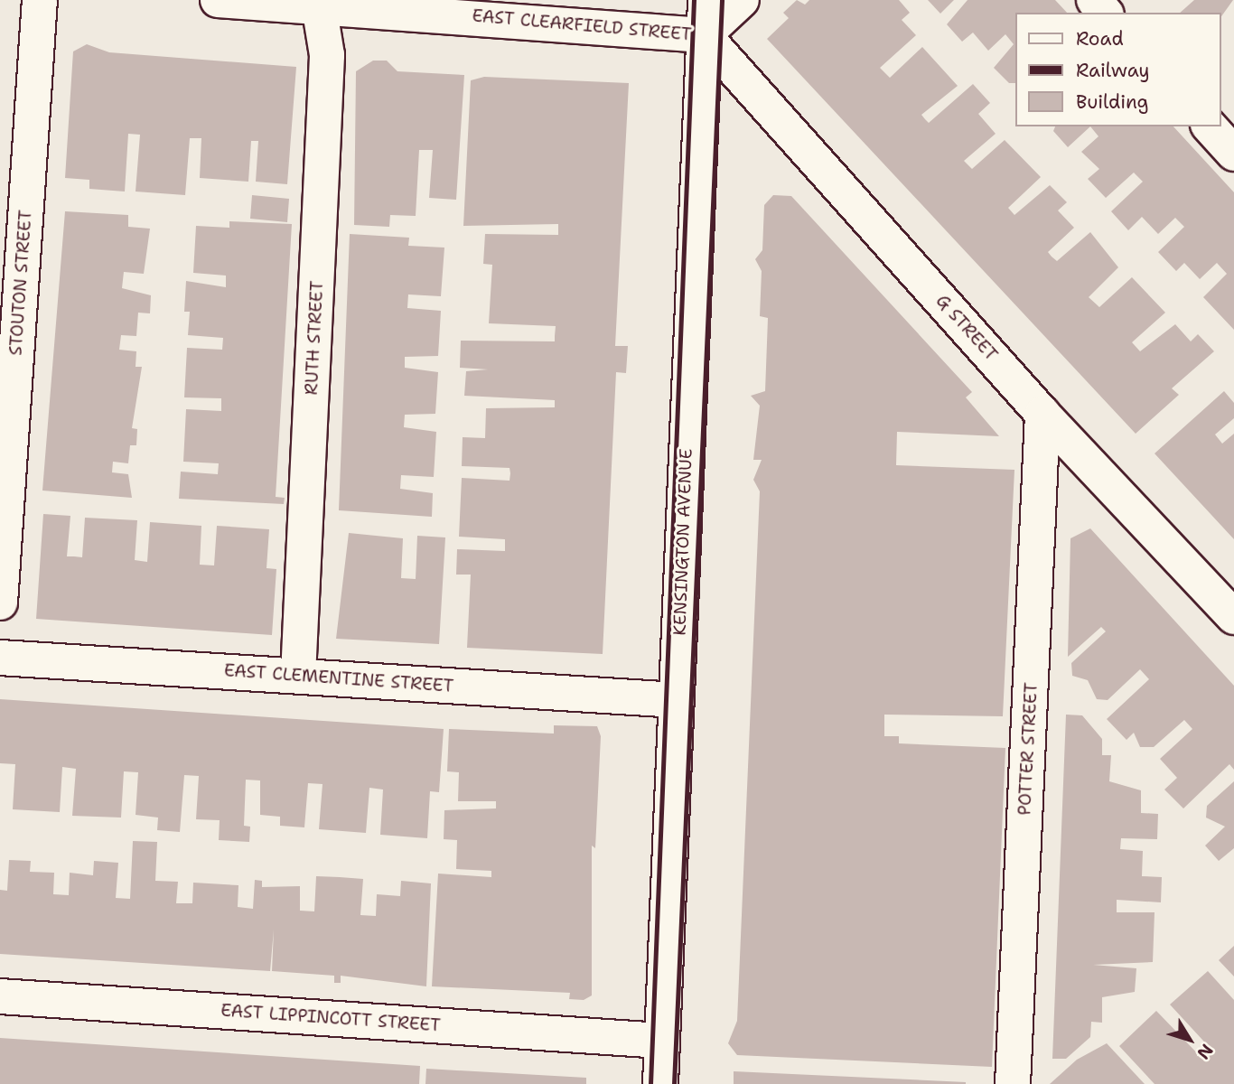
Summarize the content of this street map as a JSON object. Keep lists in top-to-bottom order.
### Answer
{
  "streets": {
    "street": [
      "EAST CLEARFIELD STREET",
      "STOUTON STREET",
      "G STREET",
      "RUTH STREET",
      "KENSINGTON AVENUE",
      "EAST CLEMENTINE STREET",
      "POTTER STREET",
      "EAST LIPPINCOTT STREET"
    ]
  },
  "crossings": [
    ["EAST CLEARFIELD STREET", "G STREET"],
    ["EAST CLEARFIELD STREET", "RUTH STREET"],
    ["EAST CLEARFIELD STREET", "KENSINGTON AVENUE"],
    ["G STREET", "KENSINGTON AVENUE"],
    ["G STREET", "POTTER STREET"],
    ["RUTH STREET", "EAST CLEMENTINE STREET"],
    ["KENSINGTON AVENUE", "EAST CLEMENTINE STREET"],
    ["KENSINGTON AVENUE", "EAST LIPPINCOTT STREET"]
  ],
  "legend": ["Road", "Railway", "Building"],
  "north": "bottom right"
}
